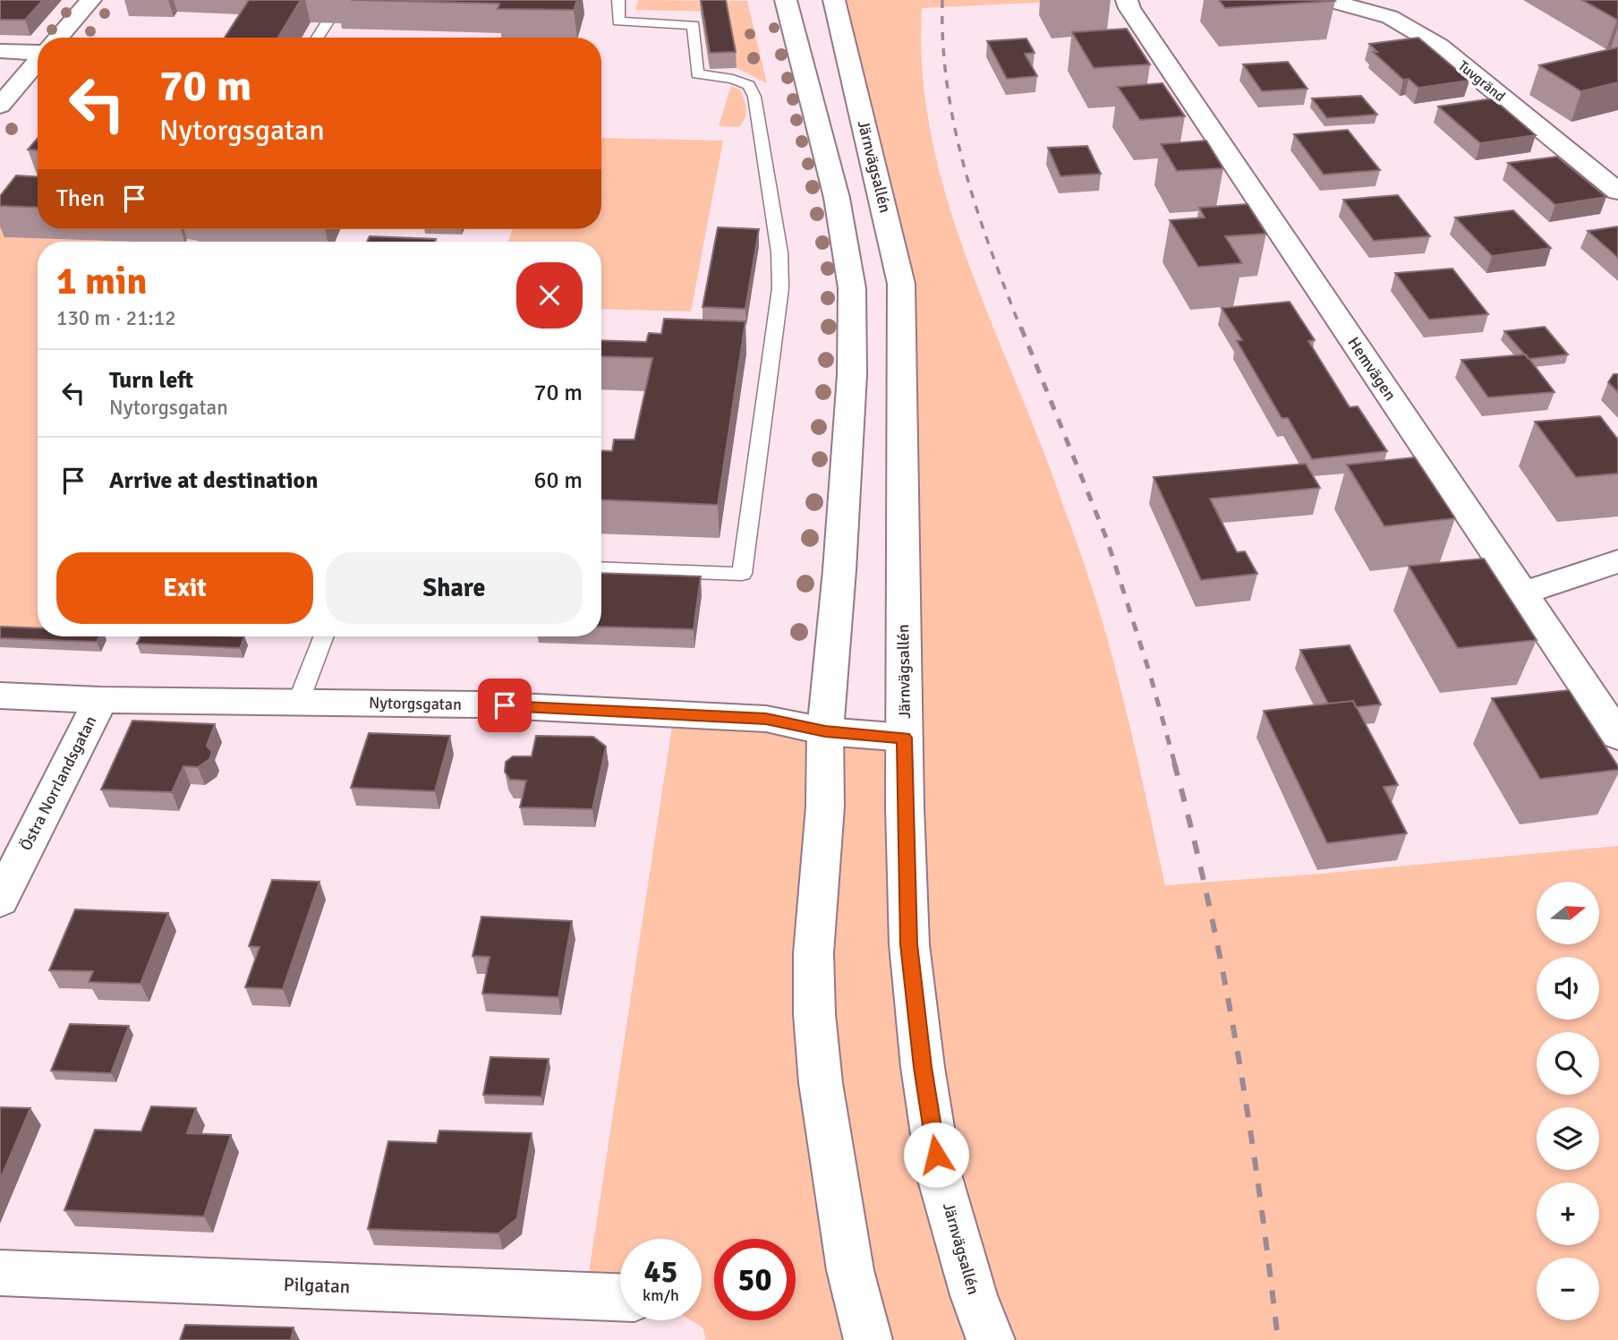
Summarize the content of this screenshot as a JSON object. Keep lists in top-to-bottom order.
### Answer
{
  "streets": {
    "street": [
      "Tuvgränd",
      "Järnvägsallén",
      "Hemvägen",
      "Nytorgsgatan",
      "Östra Norrlandsgatan",
      "Pilgatan"
    ]
  },
  "crossings": [
    ["Järnvägsallén", "Nytorgsgatan"],
    ["Nytorgsgatan", "Östra Norrlandsgatan"]
  ],
  "north": "right",
  "page": {
    "turn": ["70 m", "Nytorgsgatan"],
    "then": "Then",
    "heading": ["1 min", "130 m · 21:12"],
    "list": [
      {
        "name": "Turn left",
        "note": "Nytorgsgatan",
        "value": "70 m"
      },
      {
        "name": "Arrive at destination",
        "value": "60 m"
      }
    ],
    "buttons": ["Exit", "Share"],
    "map_buttons": ["+", "−"],
    "speed": "45 km/h",
    "limit": "50"
  }
}
